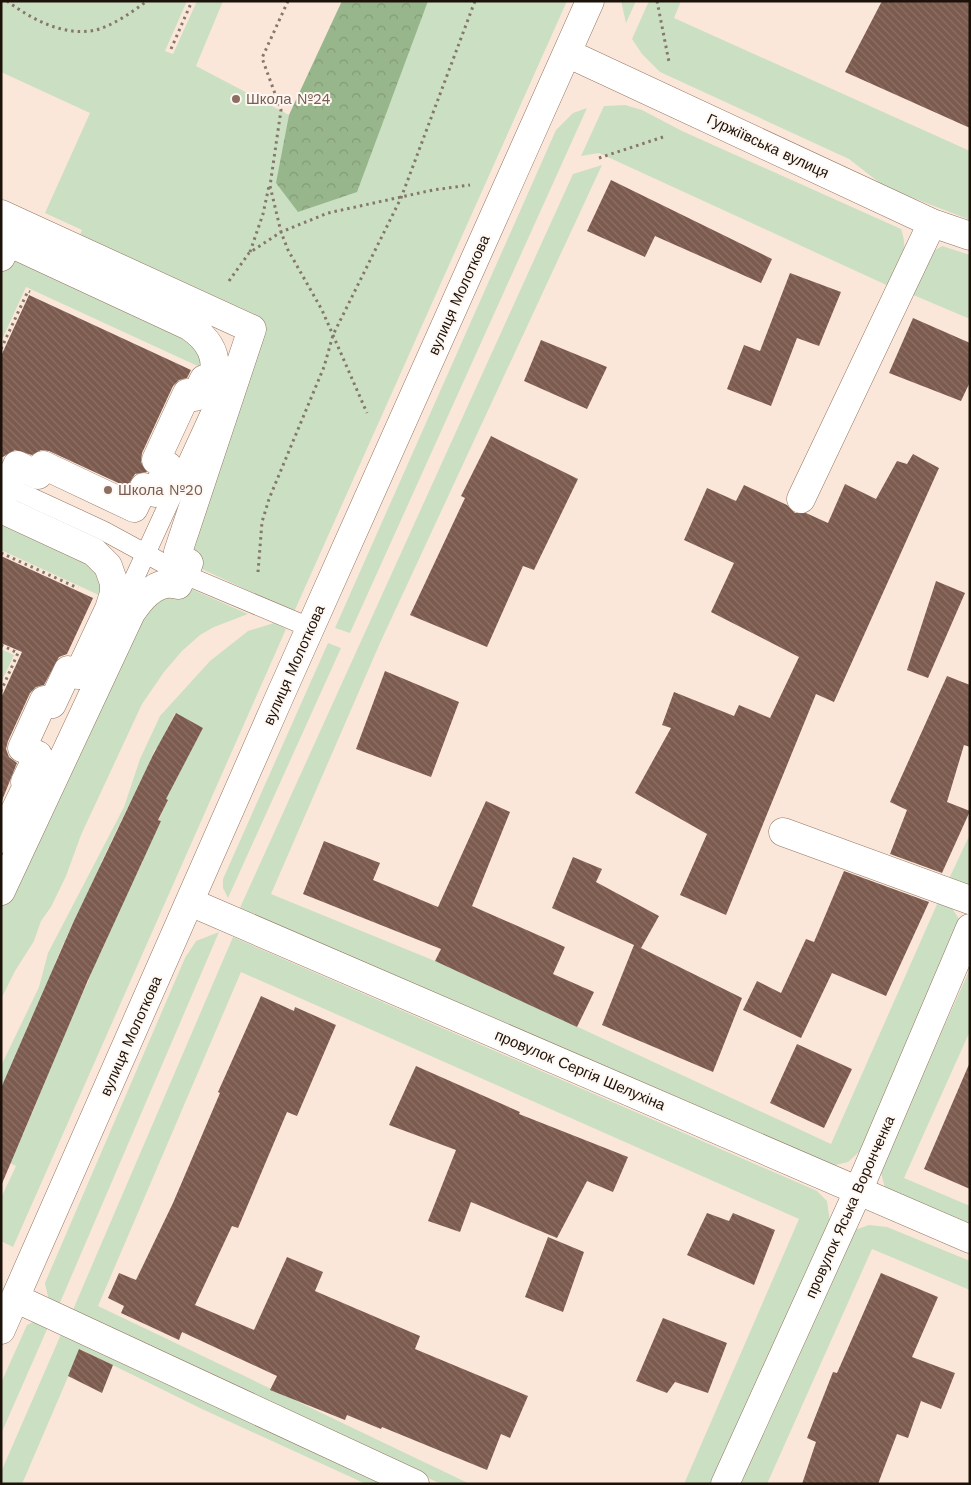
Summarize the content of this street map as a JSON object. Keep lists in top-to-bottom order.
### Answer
{
  "streets": {
    "street": [
      "Гуржіївська вулиця",
      "вулиця Молоткова",
      "провулок Сергія Шелухіна",
      "провулок Яська Воронченка"
    ]
  },
  "crossings": [
    ["Гуржіївська вулиця", "вулиця Молоткова"],
    ["вулиця Молоткова", "провулок Сергія Шелухіна"],
    ["провулок Сергія Шелухіна", "провулок Яська Воронченка"]
  ],
  "places": ["Школа №24", "Школа №20"]
}
